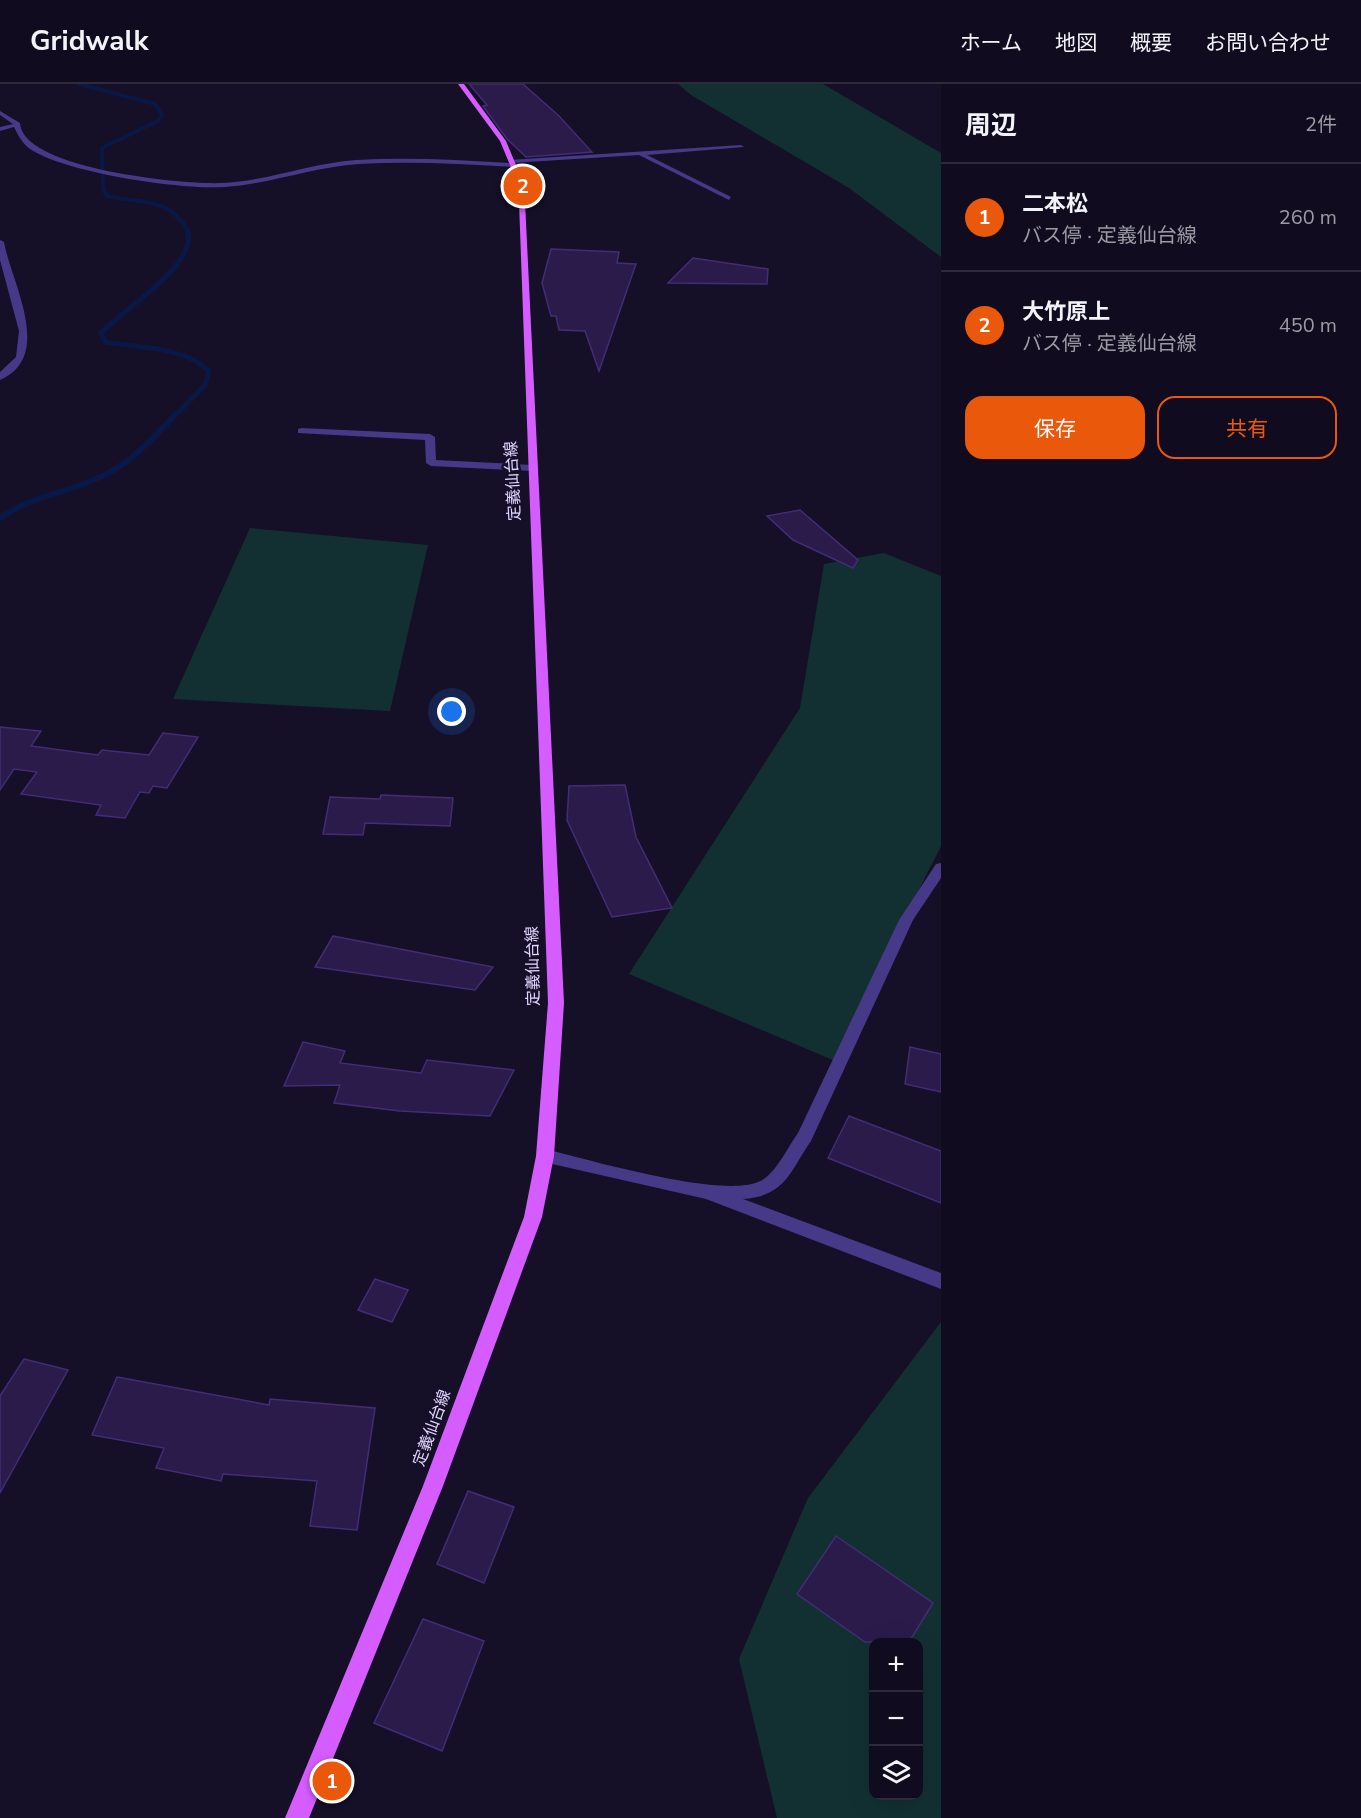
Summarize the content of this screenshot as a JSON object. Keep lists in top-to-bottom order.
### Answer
{
  "streets": {
    "main road": ["定義仙台線"]
  },
  "page": {
    "header": "Gridwalk",
    "nav": [
      "ホーム",
      "地図",
      "概要",
      "お問い合わせ"
    ],
    "heading": ["周辺", "2件"],
    "list": [
      {
        "mark": "1",
        "name": "二本松",
        "note": "バス停 · 定義仙台線",
        "value": "260 m"
      },
      {
        "mark": "2",
        "name": "大竹原上",
        "note": "バス停 · 定義仙台線",
        "value": "450 m"
      }
    ],
    "pins": ["2", "1"],
    "buttons": ["保存", "共有"],
    "map_buttons": ["+", "−"]
  }
}
